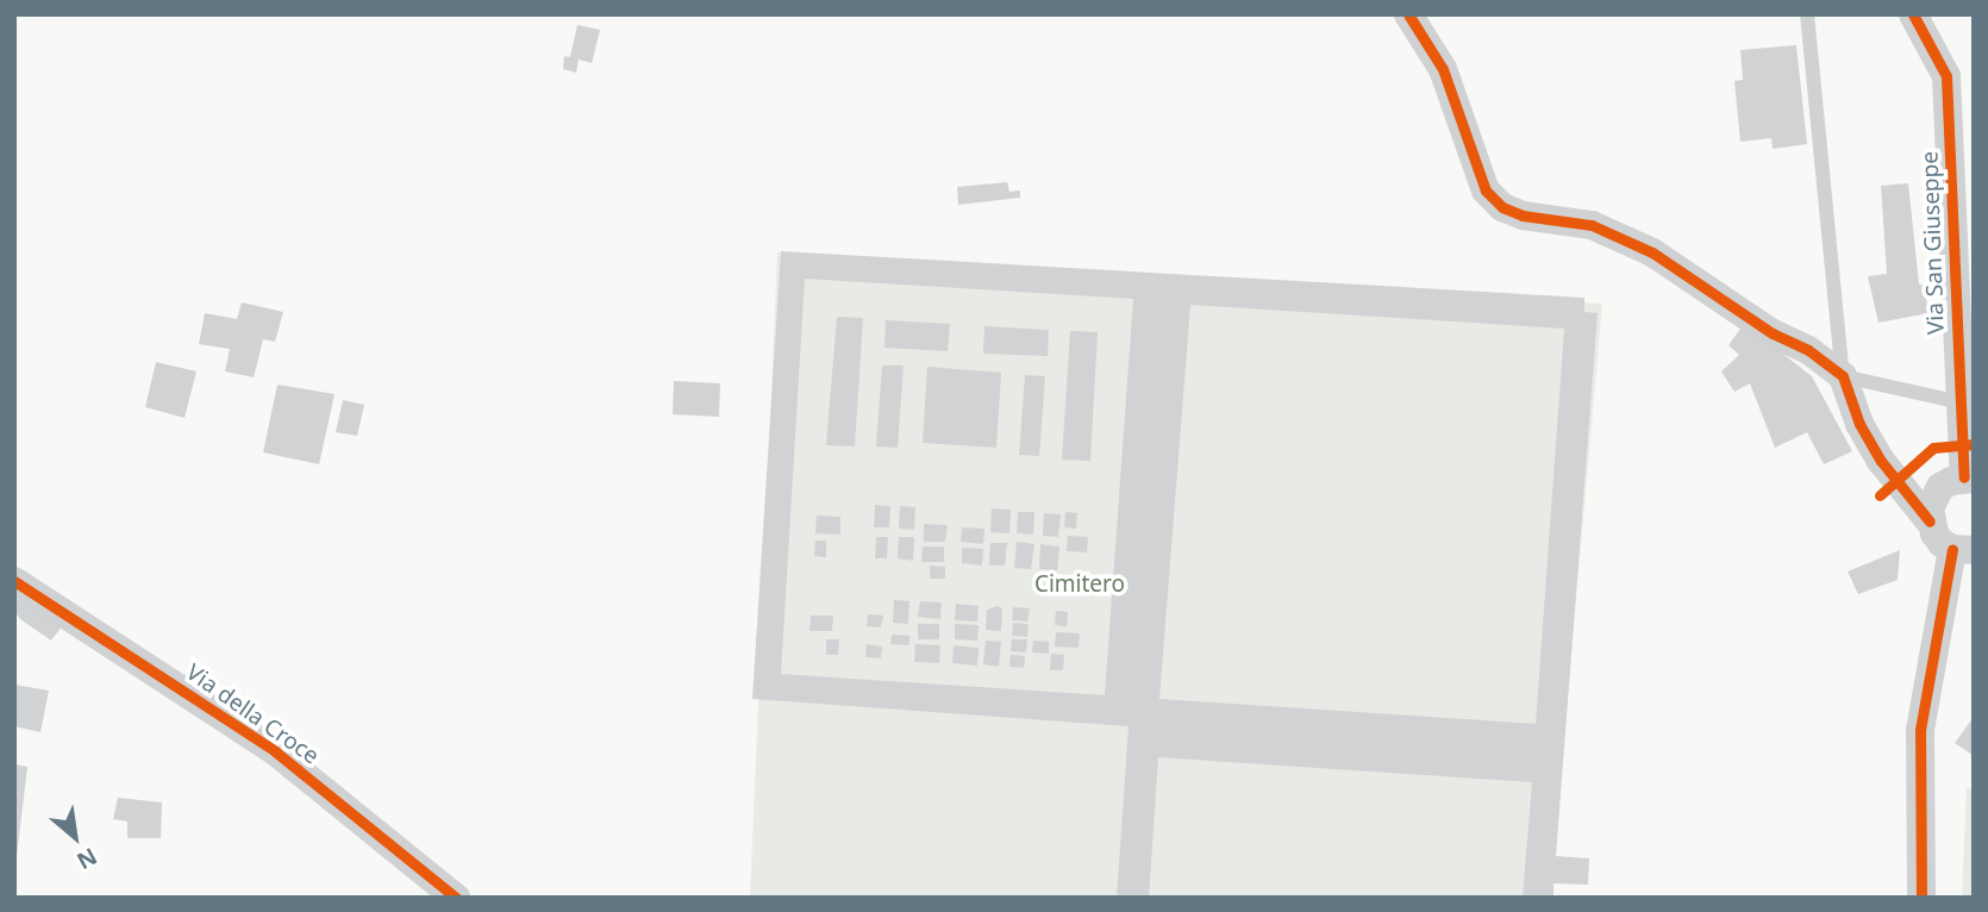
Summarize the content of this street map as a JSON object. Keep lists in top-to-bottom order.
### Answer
{
  "streets": {
    "street": ["Via San Giuseppe", "Via della Croce"]
  },
  "parks": ["Cimitero"],
  "north": "bottom right"
}
